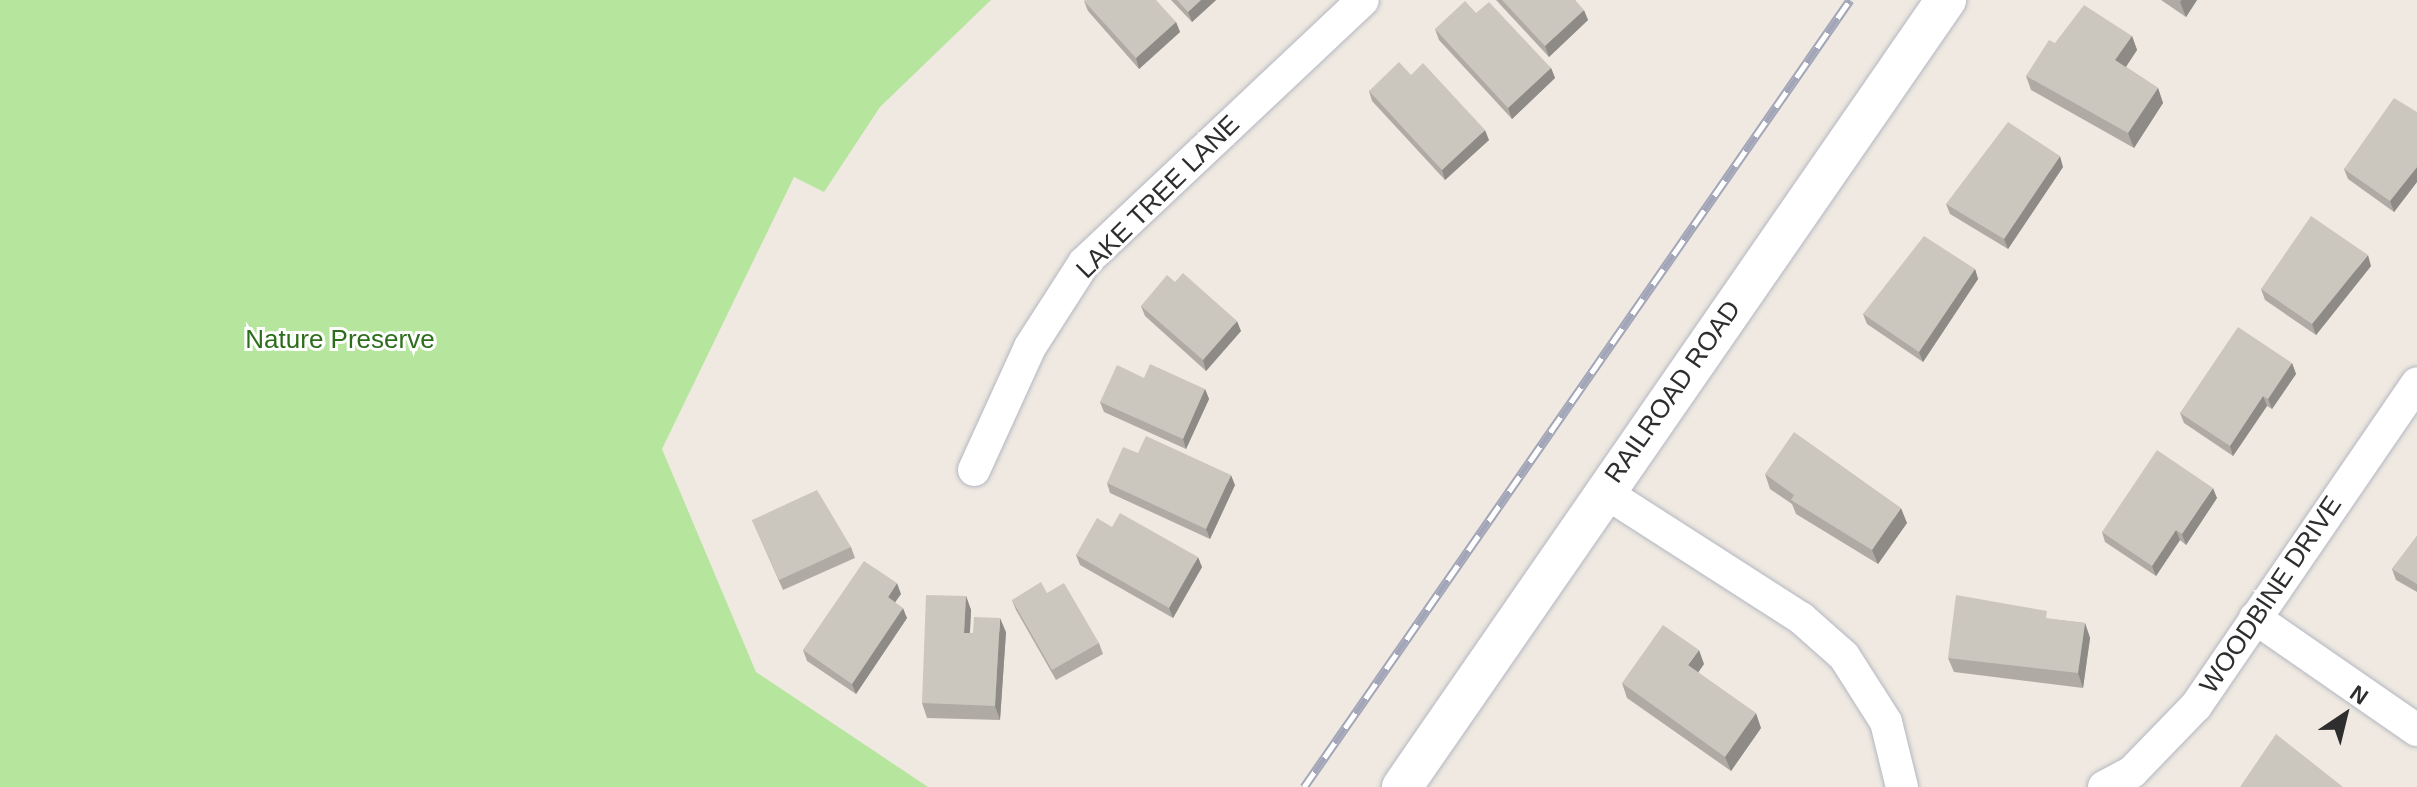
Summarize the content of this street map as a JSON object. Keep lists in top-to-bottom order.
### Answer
{
  "streets": {
    "street": ["LAKE TREE LANE", "RAILROAD ROAD", "WOODBINE DRIVE"]
  },
  "parks": ["Nature Preserve"],
  "north": "top right"
}
